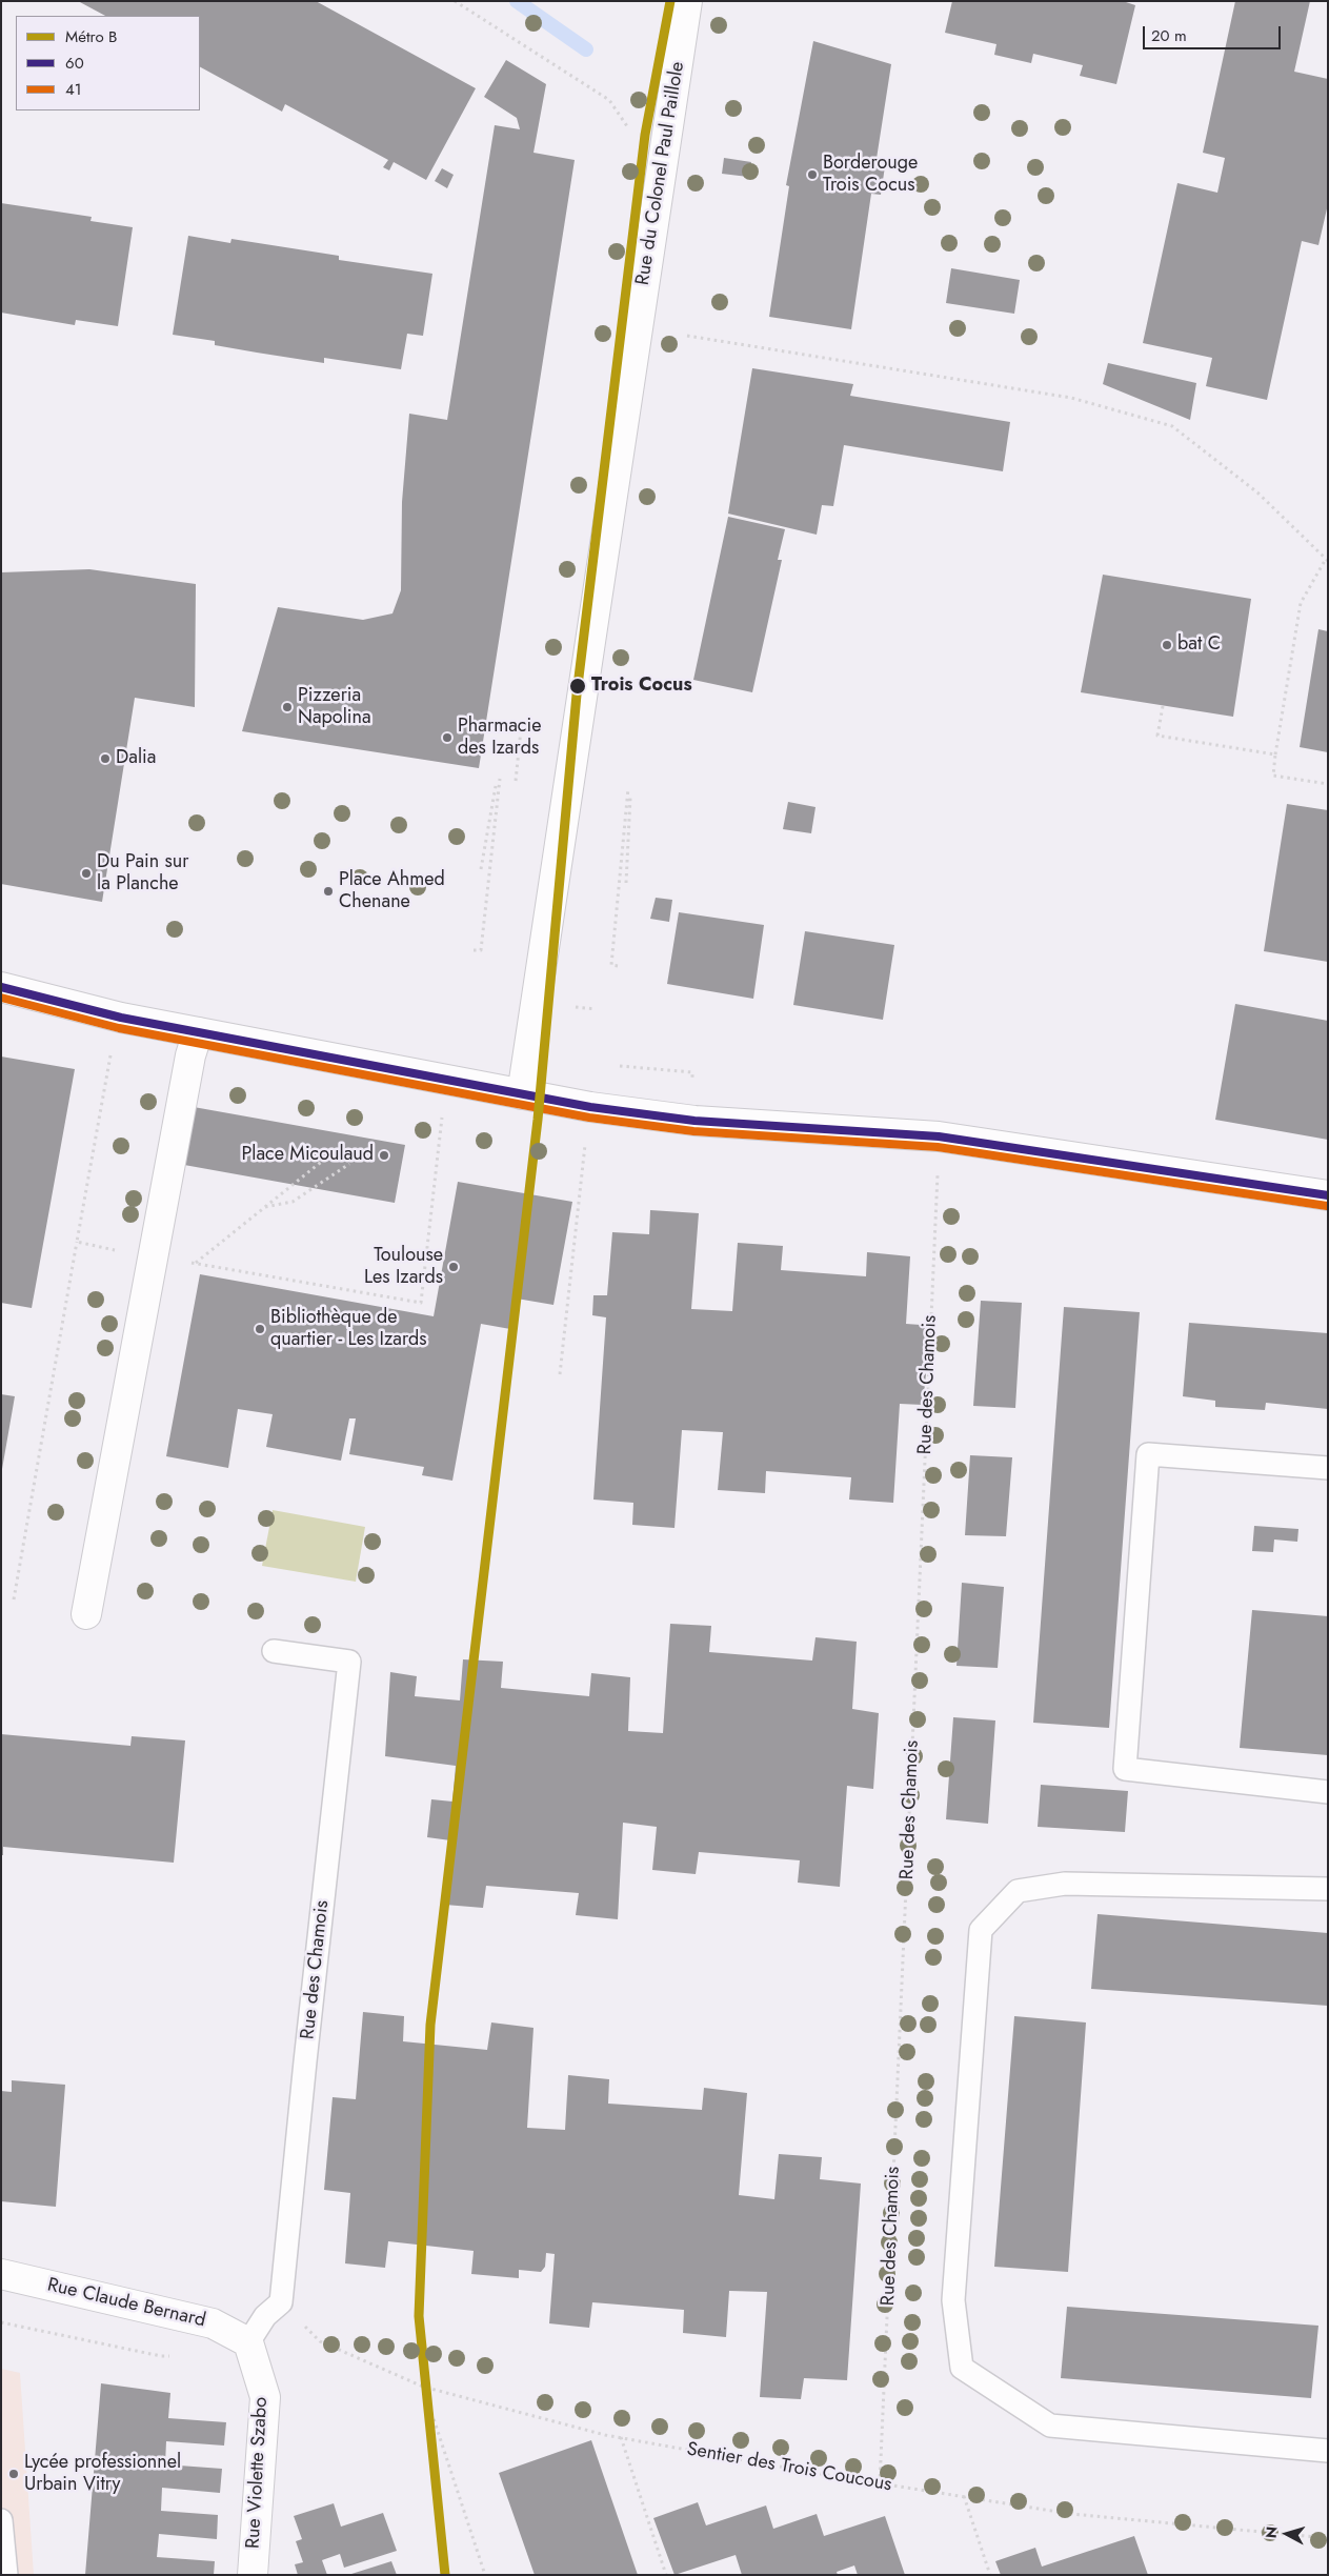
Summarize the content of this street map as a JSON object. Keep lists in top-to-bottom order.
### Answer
{
  "streets": {
    "street": ["Rue du Colonel Paul Paillole", "Rue Claude Bernard", "Rue Violette Szabo"],
    "lane": ["Rue des Chamois"],
    "path": ["Sentier des Trois Coucous"]
  },
  "crossings": [
    ["Rue des Chamois", "Sentier des Trois Coucous"],
    ["Rue Claude Bernard", "Rue Violette Szabo"]
  ],
  "places": [
    "Borderouge Trois Cocus",
    "bat C",
    "Trois Cocus",
    "Pizzeria Napolina",
    "Pharmacie des Izards",
    "Dalia",
    "Du Pain sur la Planche",
    "Place Ahmed Chenane",
    "Place Micoulaud",
    "Toulouse Les Izards",
    "Bibliothèque de quartier - Les Izards",
    "Lycée professionnel Urbain Vitry"
  ],
  "lines": ["metro line B", "transit line 60", "transit line 41"],
  "legend": ["Métro B", "60", "41"],
  "scale_bar": "20 m",
  "north": "left"
}
